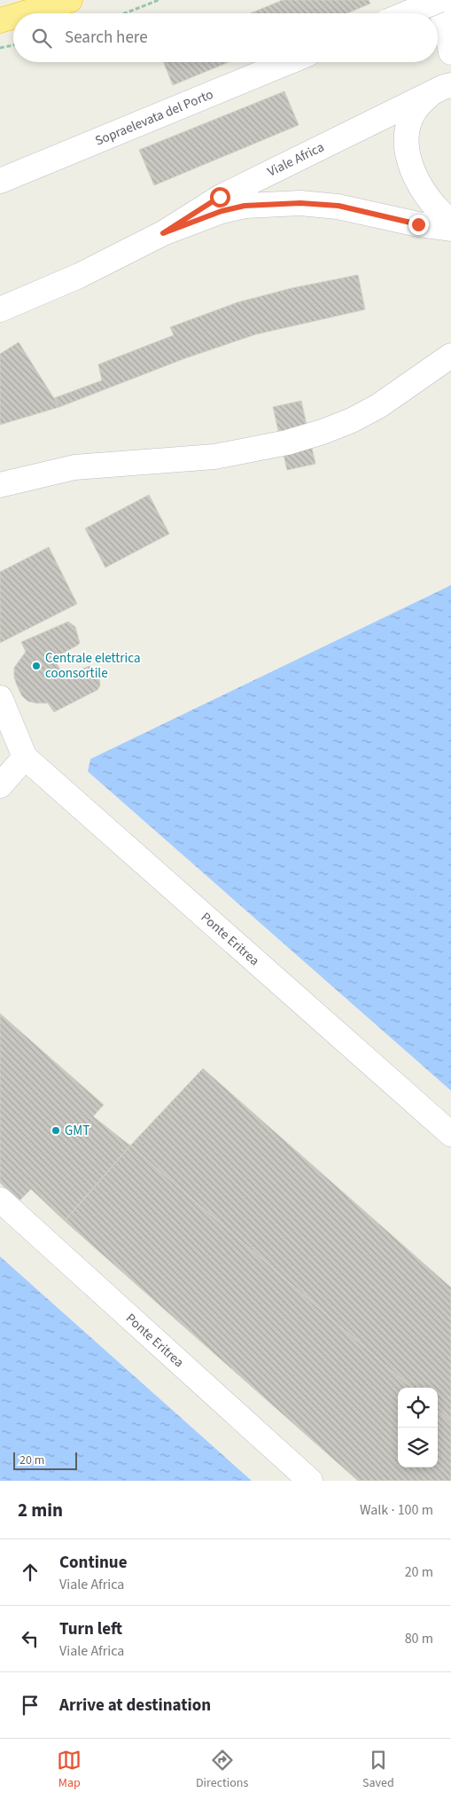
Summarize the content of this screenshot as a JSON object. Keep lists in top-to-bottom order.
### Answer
{
  "streets": {
    "street": ["Sopraelevata del Porto", "Viale Africa", "Ponte Eritrea"]
  },
  "places": ["Centrale elettrica coonsortile", "GMT"],
  "scale_bar": "20 m",
  "page": {
    "search": "Search here",
    "scale": "20 m",
    "heading": ["2 min", "Walk · 100 m"],
    "list": [
      ["Continue", "Viale Africa", "20 m"],
      ["Turn left", "Viale Africa", "80 m"],
      "Arrive at destination"
    ],
    "nav": ["Map", "Directions", "Saved"]
  }
}
